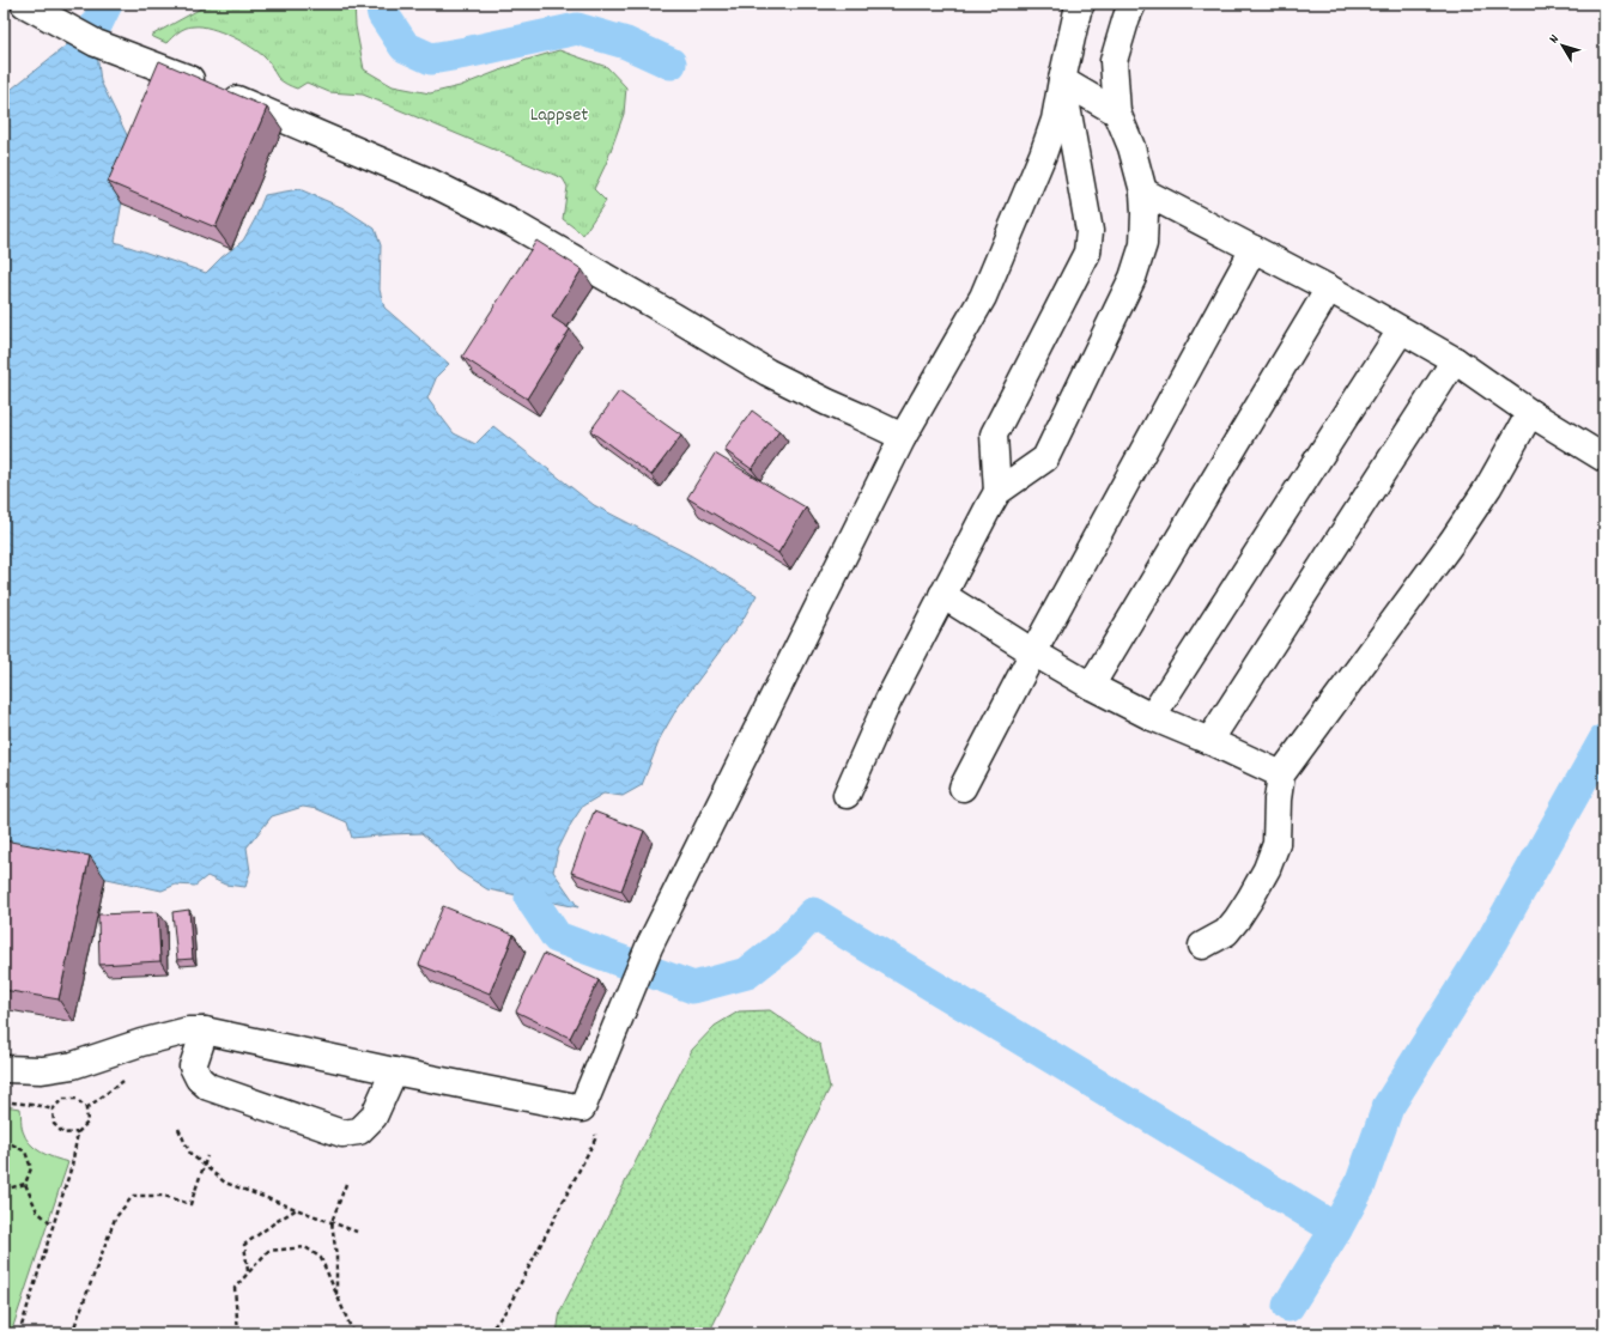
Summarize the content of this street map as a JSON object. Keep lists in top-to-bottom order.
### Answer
{
  "parks": ["Lappset"],
  "north": "top left"
}
